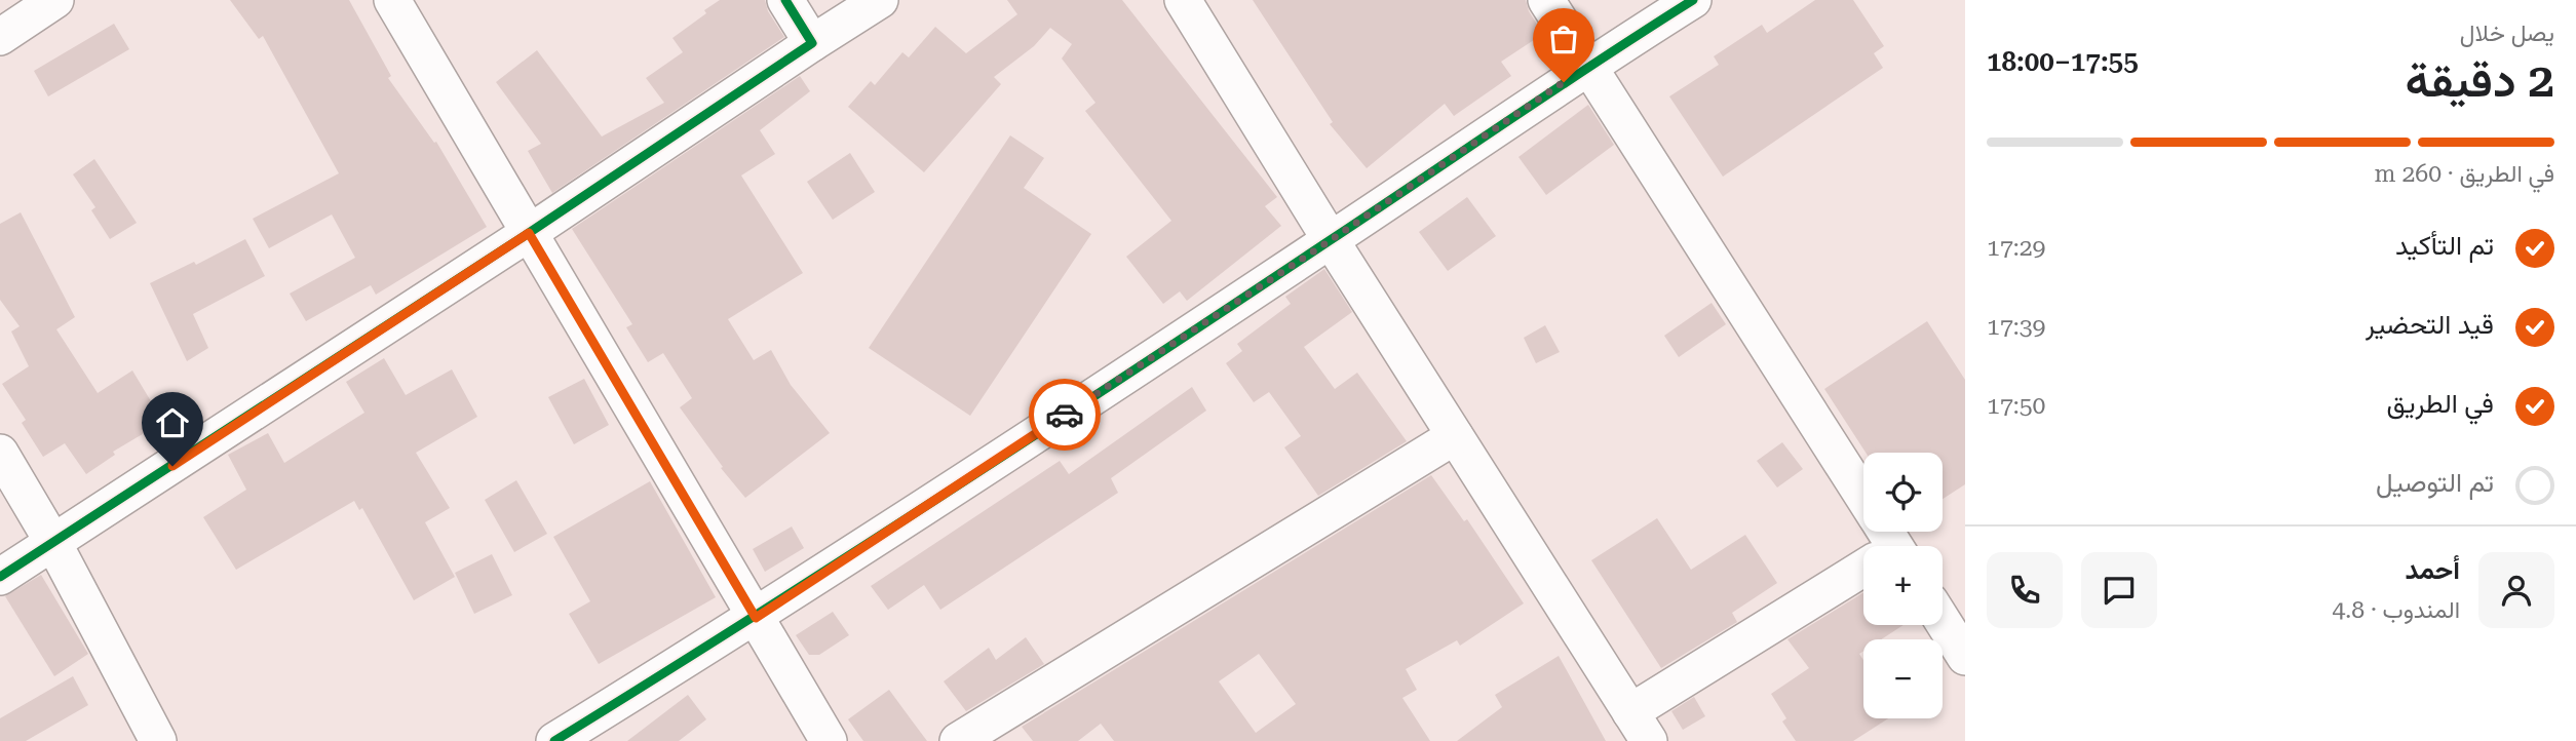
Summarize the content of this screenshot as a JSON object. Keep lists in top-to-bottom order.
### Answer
{
  "page": {
    "heading": ["2 دقيقة", "يصل خلال", "17:55–18:00"],
    "panel": ["أحمد", "المندوب · 4.8"],
    "bar": "في الطريق · 260 m",
    "list": [
      ["تم التأكيد", "17:29"],
      ["قيد التحضير", "17:39"],
      ["في الطريق", "17:50"],
      "تم التوصيل"
    ],
    "map_buttons": ["+", "−"]
  }
}
